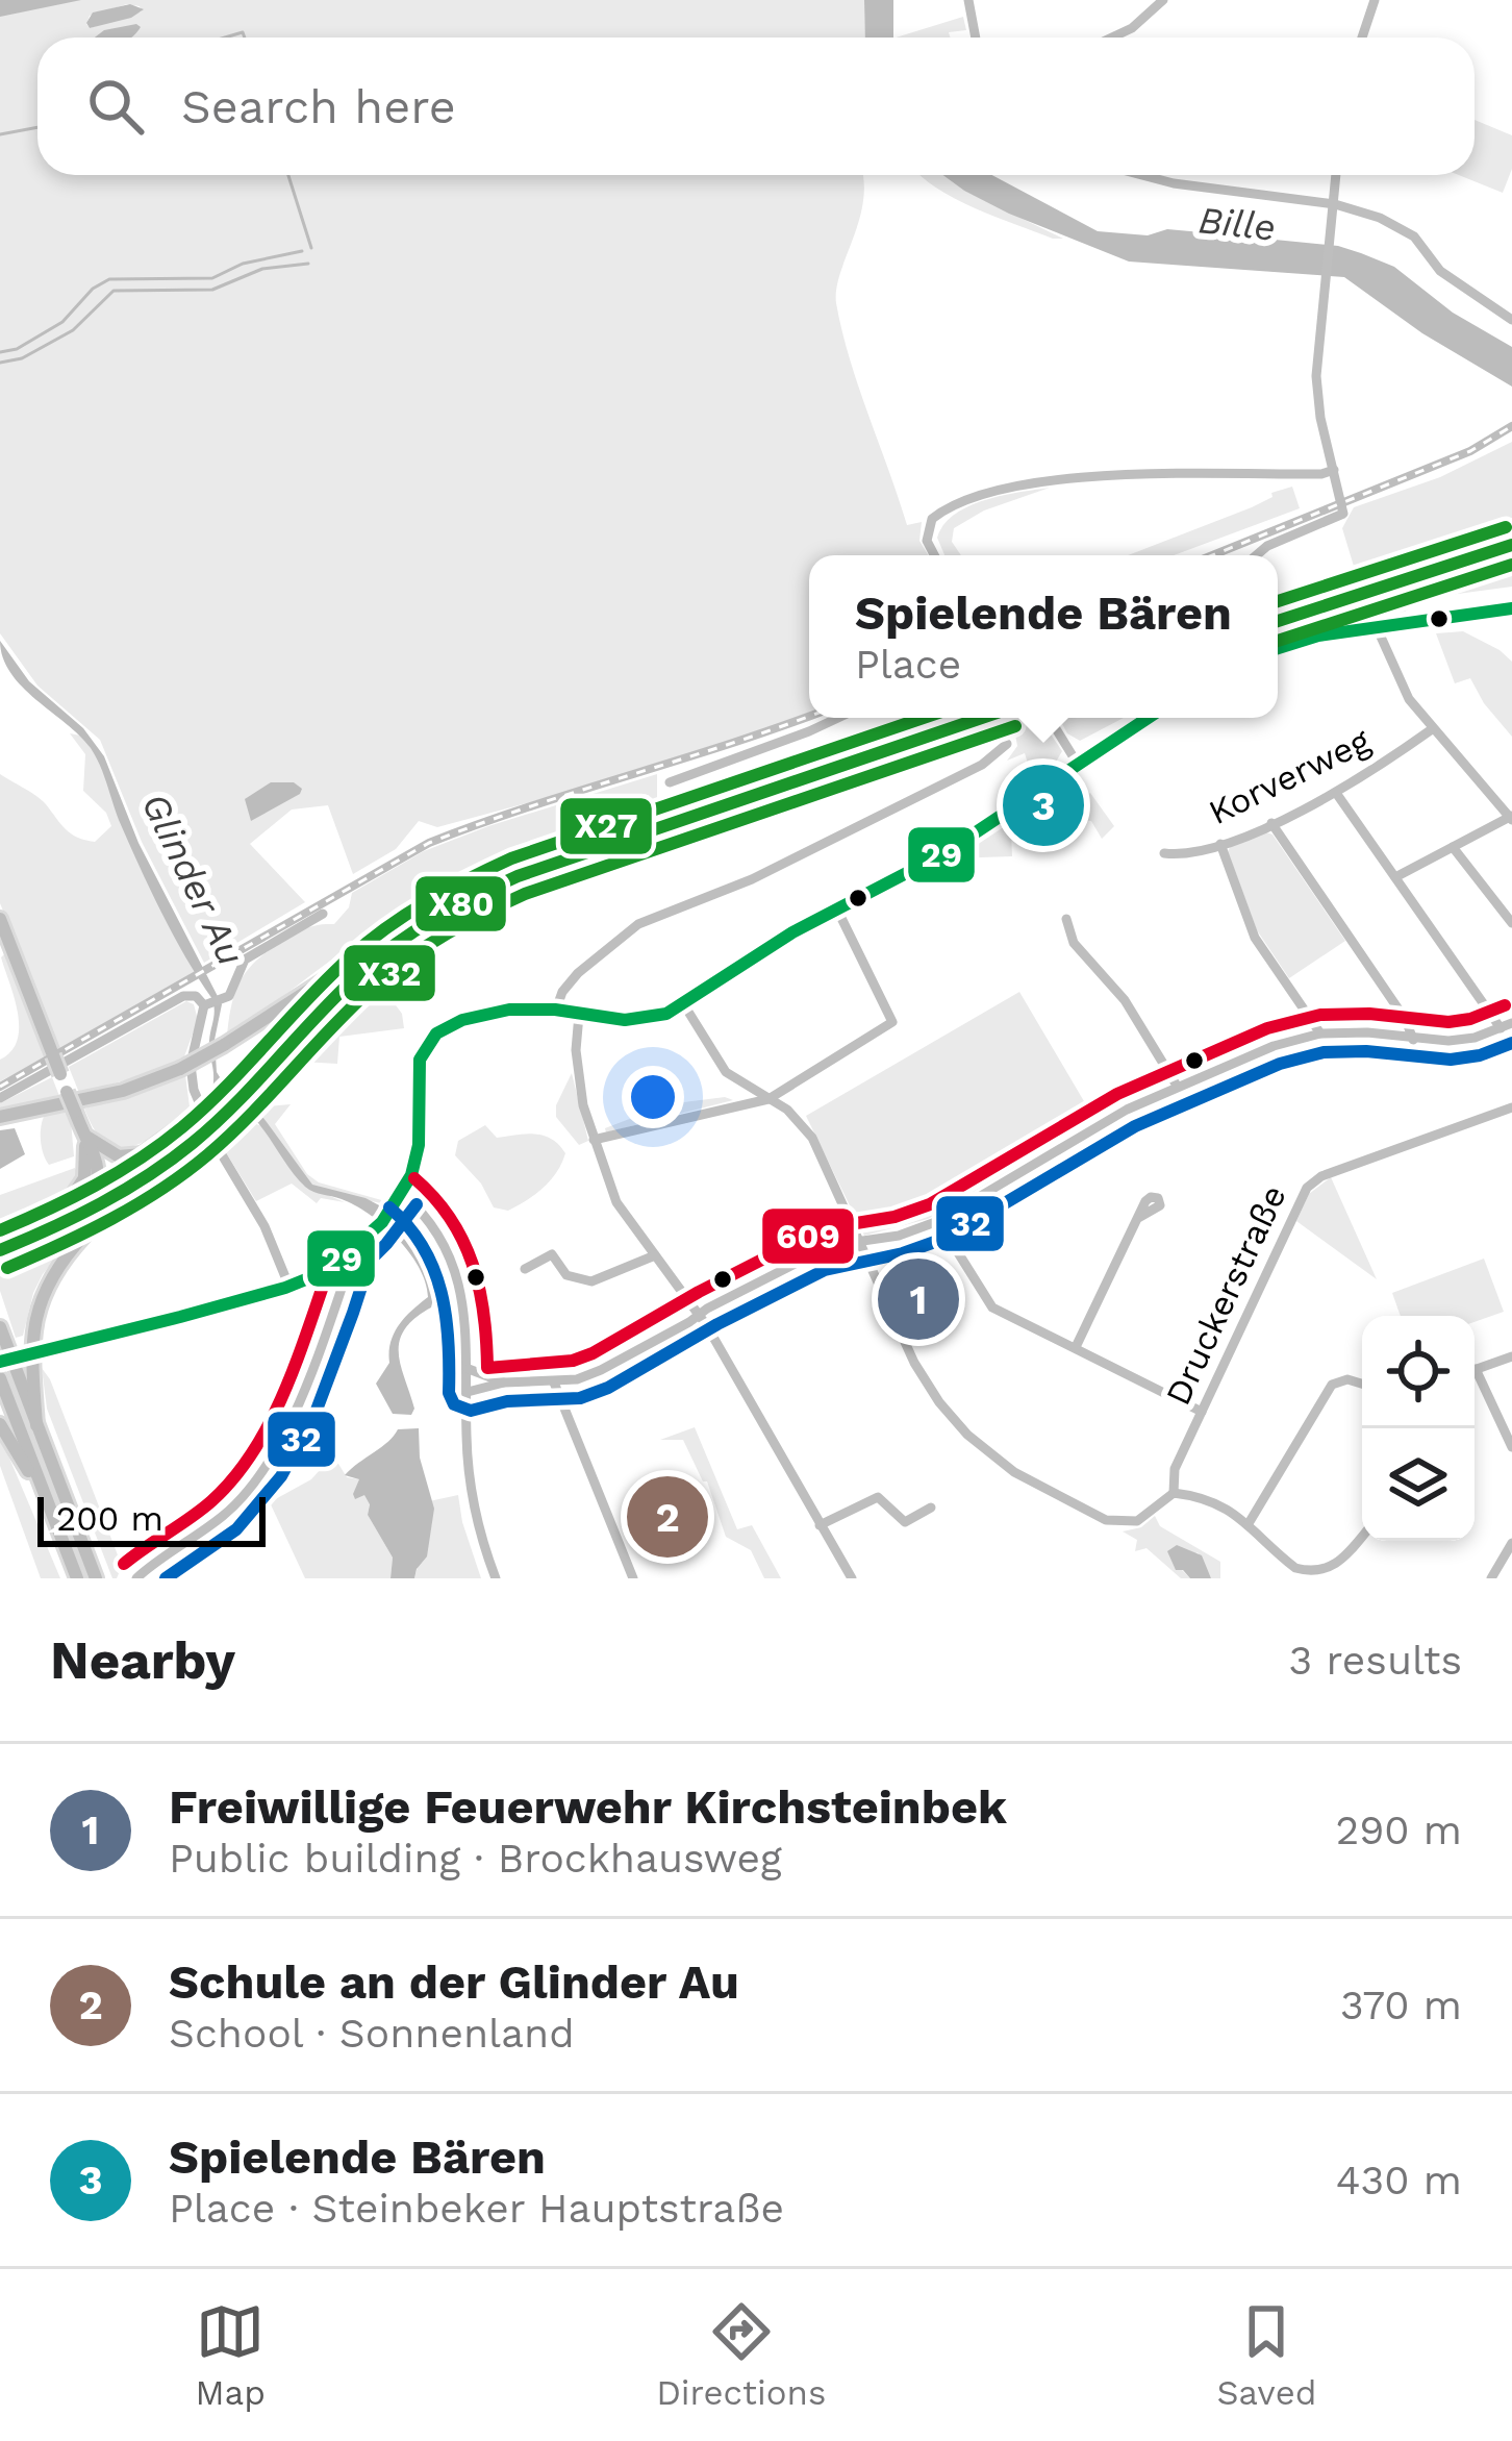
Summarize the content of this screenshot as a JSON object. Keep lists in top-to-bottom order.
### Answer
{
  "streets": {
    "street": ["Korverweg", "Druckerstraße"]
  },
  "water": ["Bille", "Glinder Au"],
  "lines": [
    "transit line X27",
    "transit line X80",
    "transit line X32",
    "transit line 29",
    "transit line 609",
    "transit line 32"
  ],
  "scale_bar": "200 m",
  "page": {
    "search": "Search here",
    "popup": ["Spielende Bären", "Place"],
    "pins": ["3", "1", "2"],
    "scale": "200 m",
    "heading": ["Nearby", "3 results"],
    "list": [
      {
        "mark": "1",
        "name": "Freiwillige Feuerwehr Kirchsteinbek",
        "note": "Public building · Brockhausweg",
        "value": "290 m"
      },
      {
        "mark": "2",
        "name": "Schule an der Glinder Au",
        "note": "School · Sonnenland",
        "value": "370 m"
      },
      {
        "mark": "3",
        "name": "Spielende Bären",
        "note": "Place · Steinbeker Hauptstraße",
        "value": "430 m"
      }
    ],
    "nav": ["Map", "Directions", "Saved"]
  }
}
